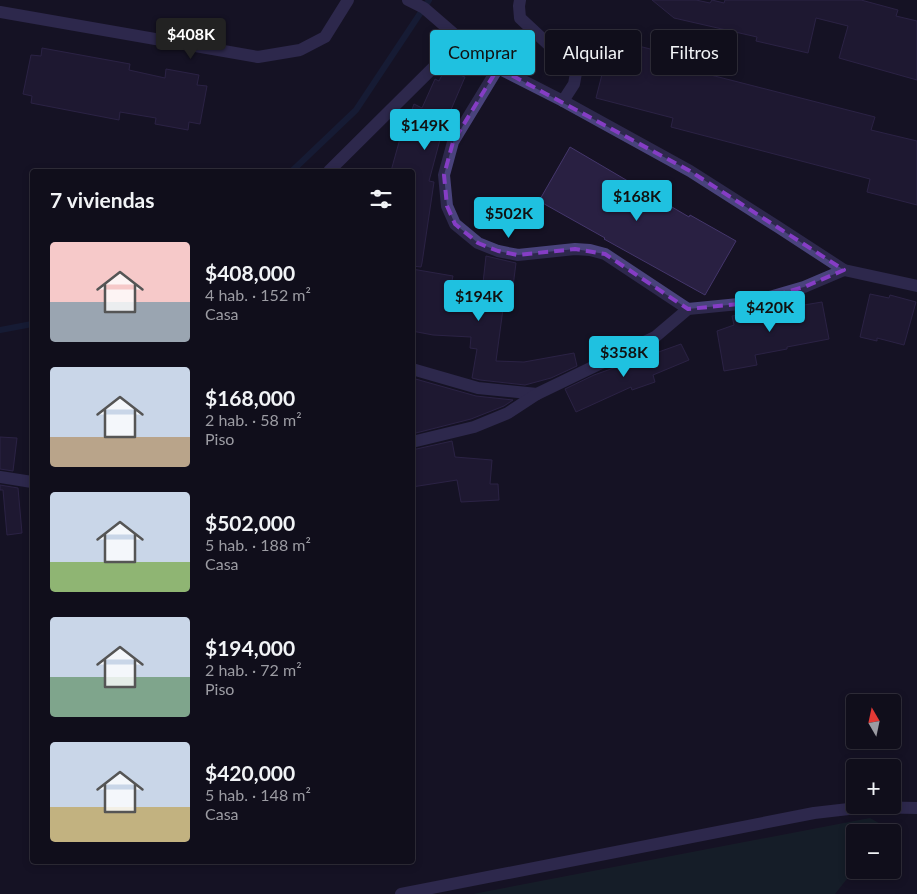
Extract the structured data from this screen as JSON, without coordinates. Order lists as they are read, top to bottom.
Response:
{
  "north": "top",
  "page": {
    "price": [
      "$408K",
      "$149K",
      "$168K",
      "$502K",
      "$194K",
      "$420K",
      "$358K"
    ],
    "chip": ["Comprar", "Alquilar", "Filtros"],
    "heading": "7 viviendas",
    "list": [
      {
        "name": "$408,000",
        "note": "4 hab. · 152 m² · Casa"
      },
      {
        "name": "$168,000",
        "note": "2 hab. · 58 m² · Piso"
      },
      {
        "name": "$502,000",
        "note": "5 hab. · 188 m² · Casa"
      },
      {
        "name": "$194,000",
        "note": "2 hab. · 72 m² · Piso"
      },
      {
        "name": "$420,000",
        "note": "5 hab. · 148 m² · Casa"
      }
    ],
    "map_buttons": ["+", "−"]
  }
}
